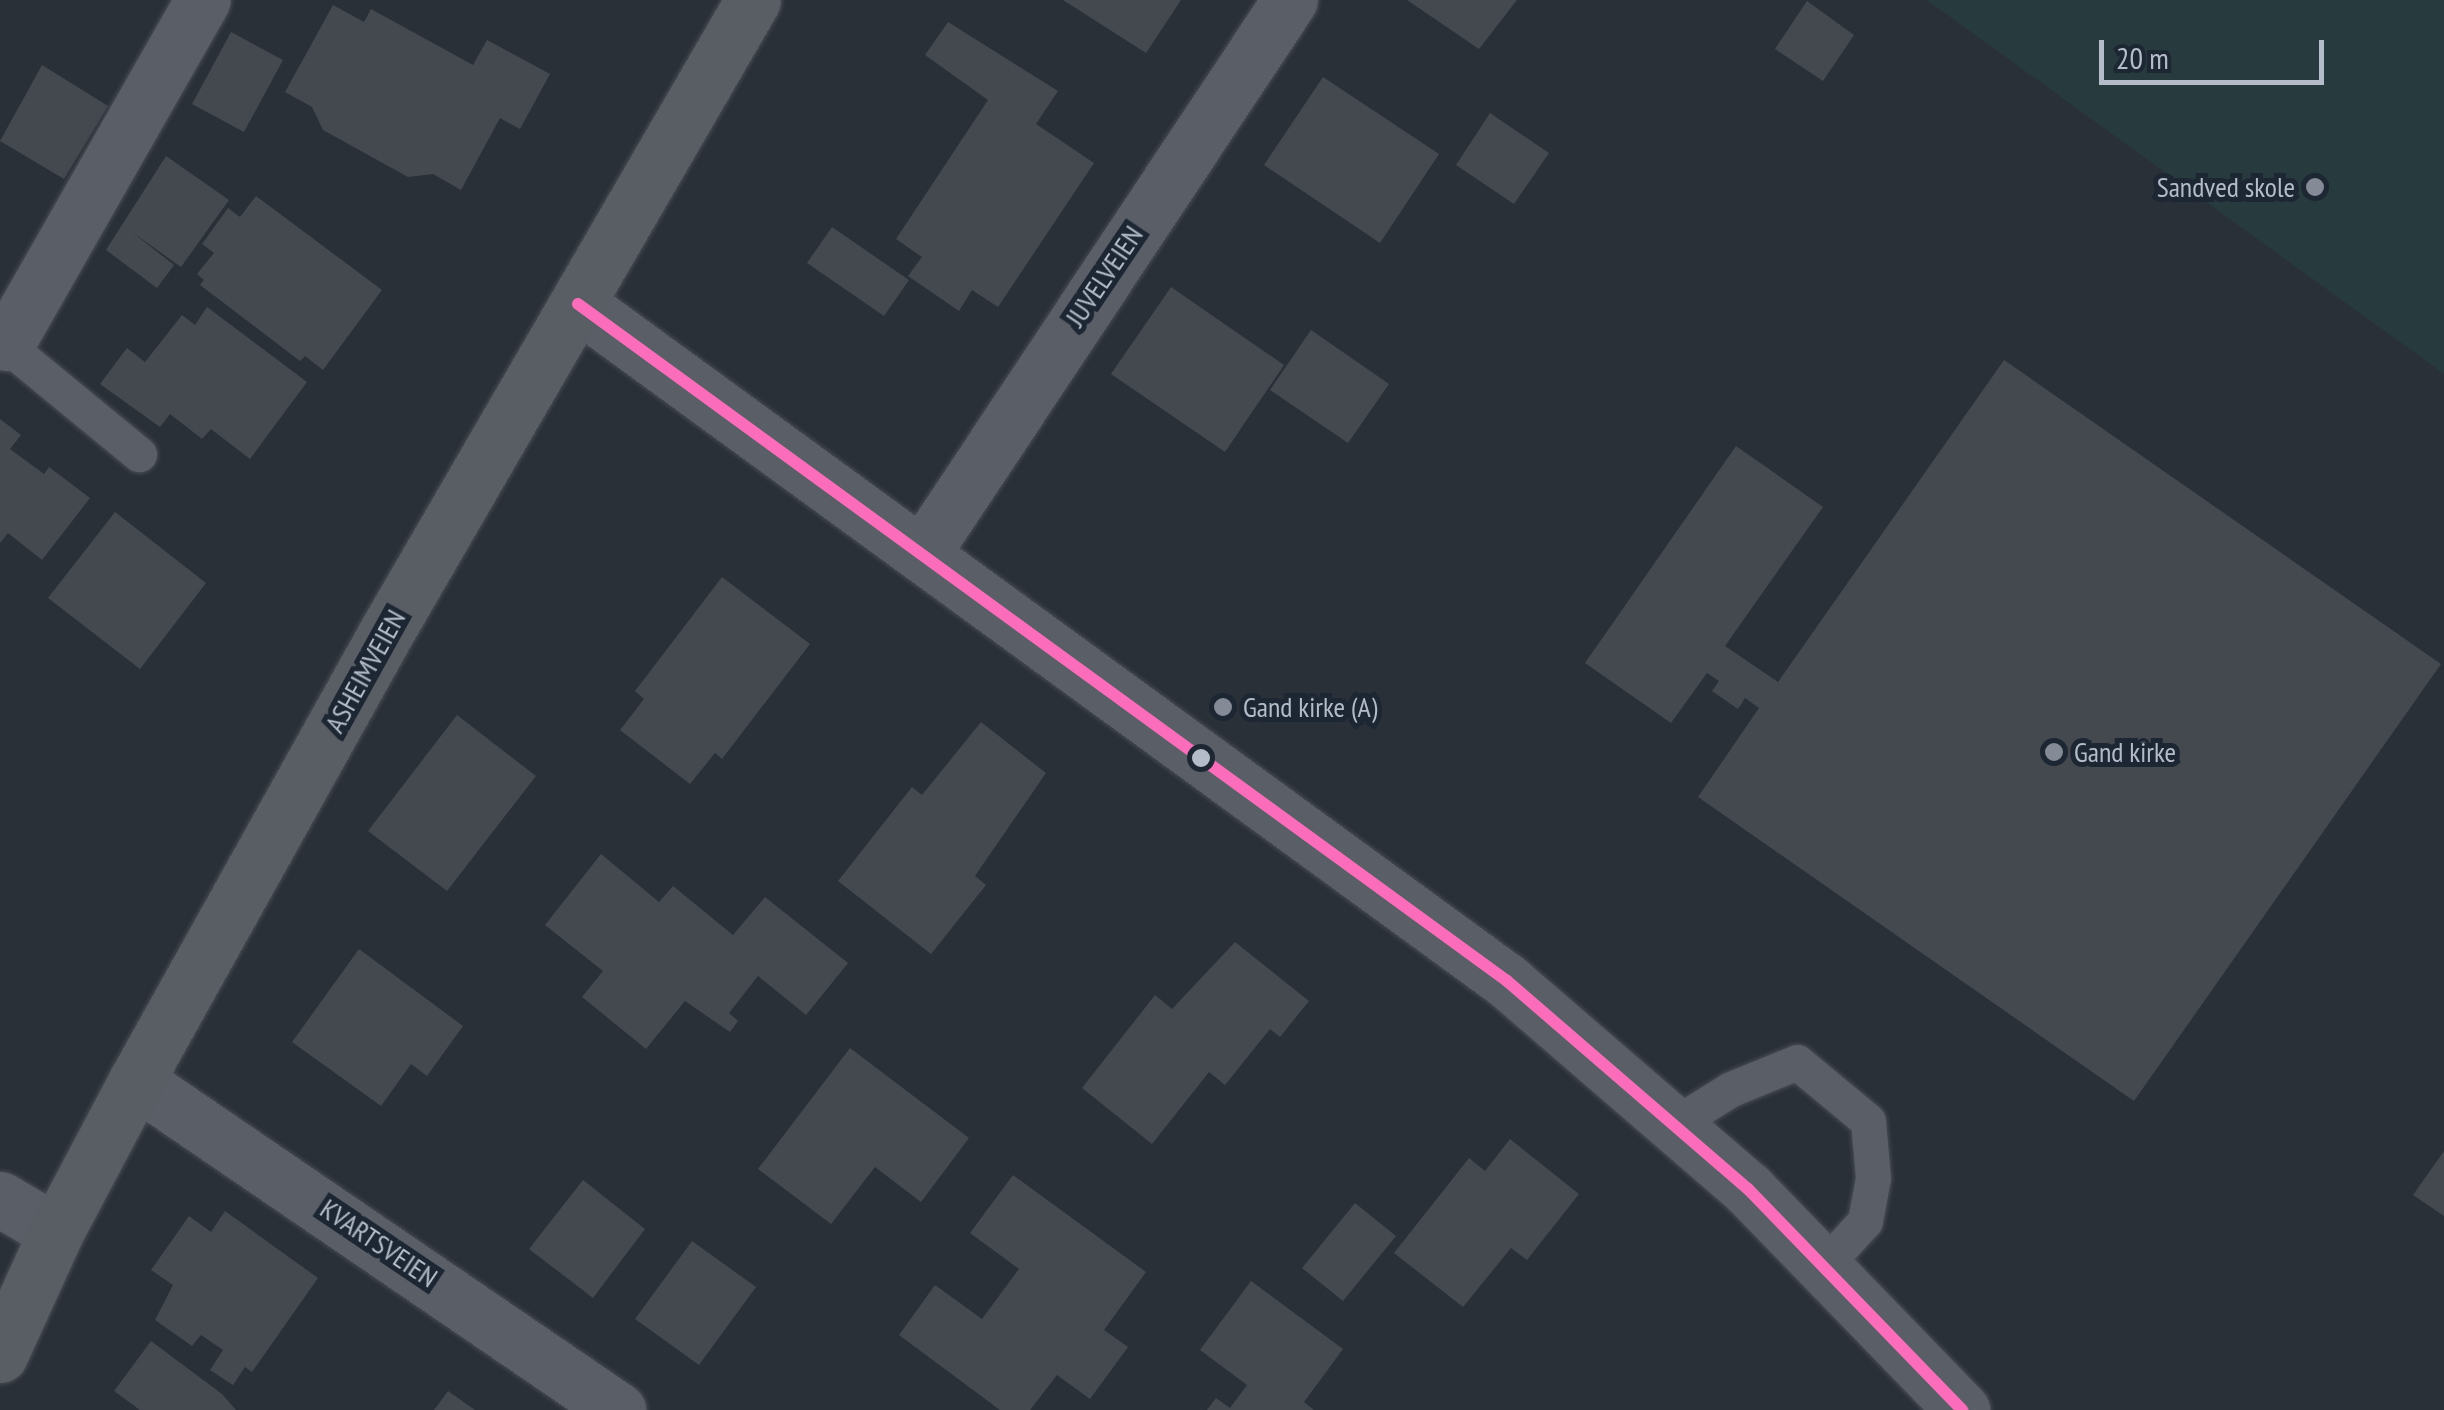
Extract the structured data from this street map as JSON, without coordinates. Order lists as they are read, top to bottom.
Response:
{
  "streets": {
    "main road": ["ASHEIMVEIEN"],
    "street": ["JUVELVEIEN", "KVARTSVEIEN"]
  },
  "crossings": [
    ["ASHEIMVEIEN", "KVARTSVEIEN"]
  ],
  "places": ["Sandved skole", "Gand kirke (A)", "Gand kirke"],
  "scale_bar": "20 m"
}
